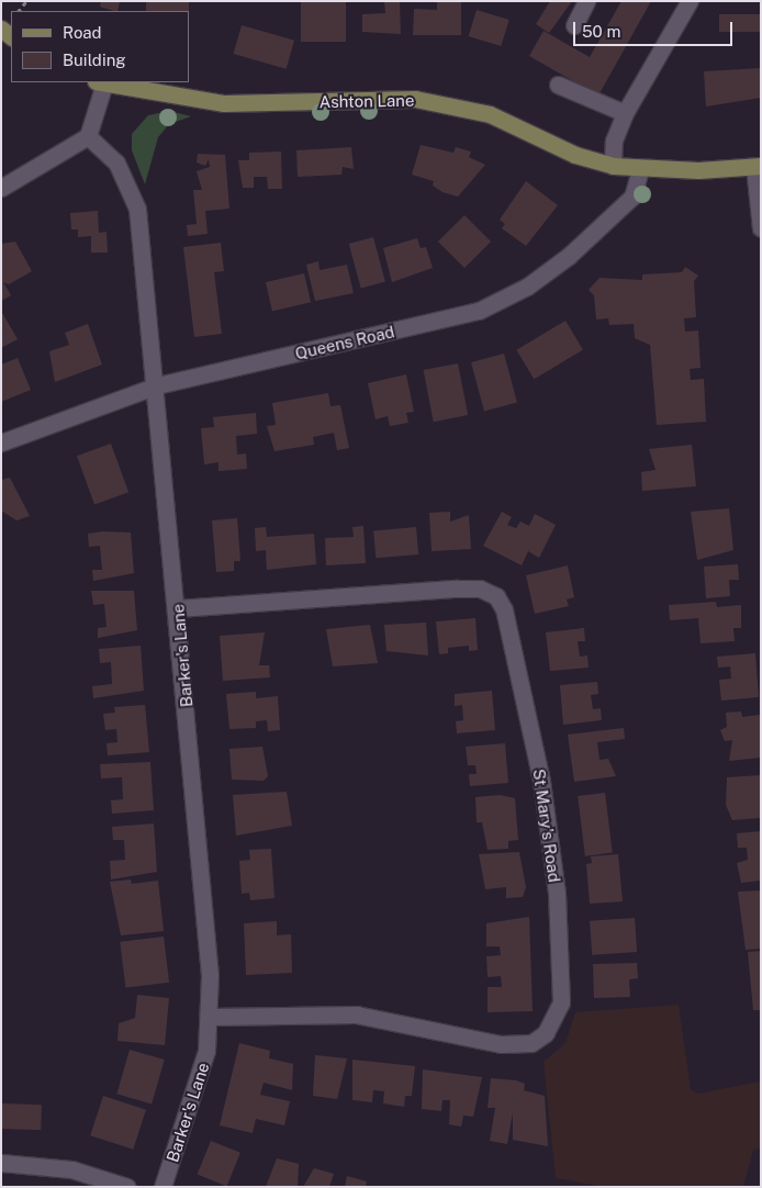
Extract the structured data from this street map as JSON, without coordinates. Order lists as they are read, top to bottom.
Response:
{
  "streets": {
    "main road": ["Ashton Lane"],
    "street": ["Queens Road", "Barker's Lane", "St Mary's Road"]
  },
  "crossings": [
    ["Ashton Lane", "Queens Road"],
    ["Queens Road", "Barker's Lane"],
    ["Barker's Lane", "St Mary's Road"]
  ],
  "legend": ["Road", "Building"],
  "scale_bar": "50 m"
}
